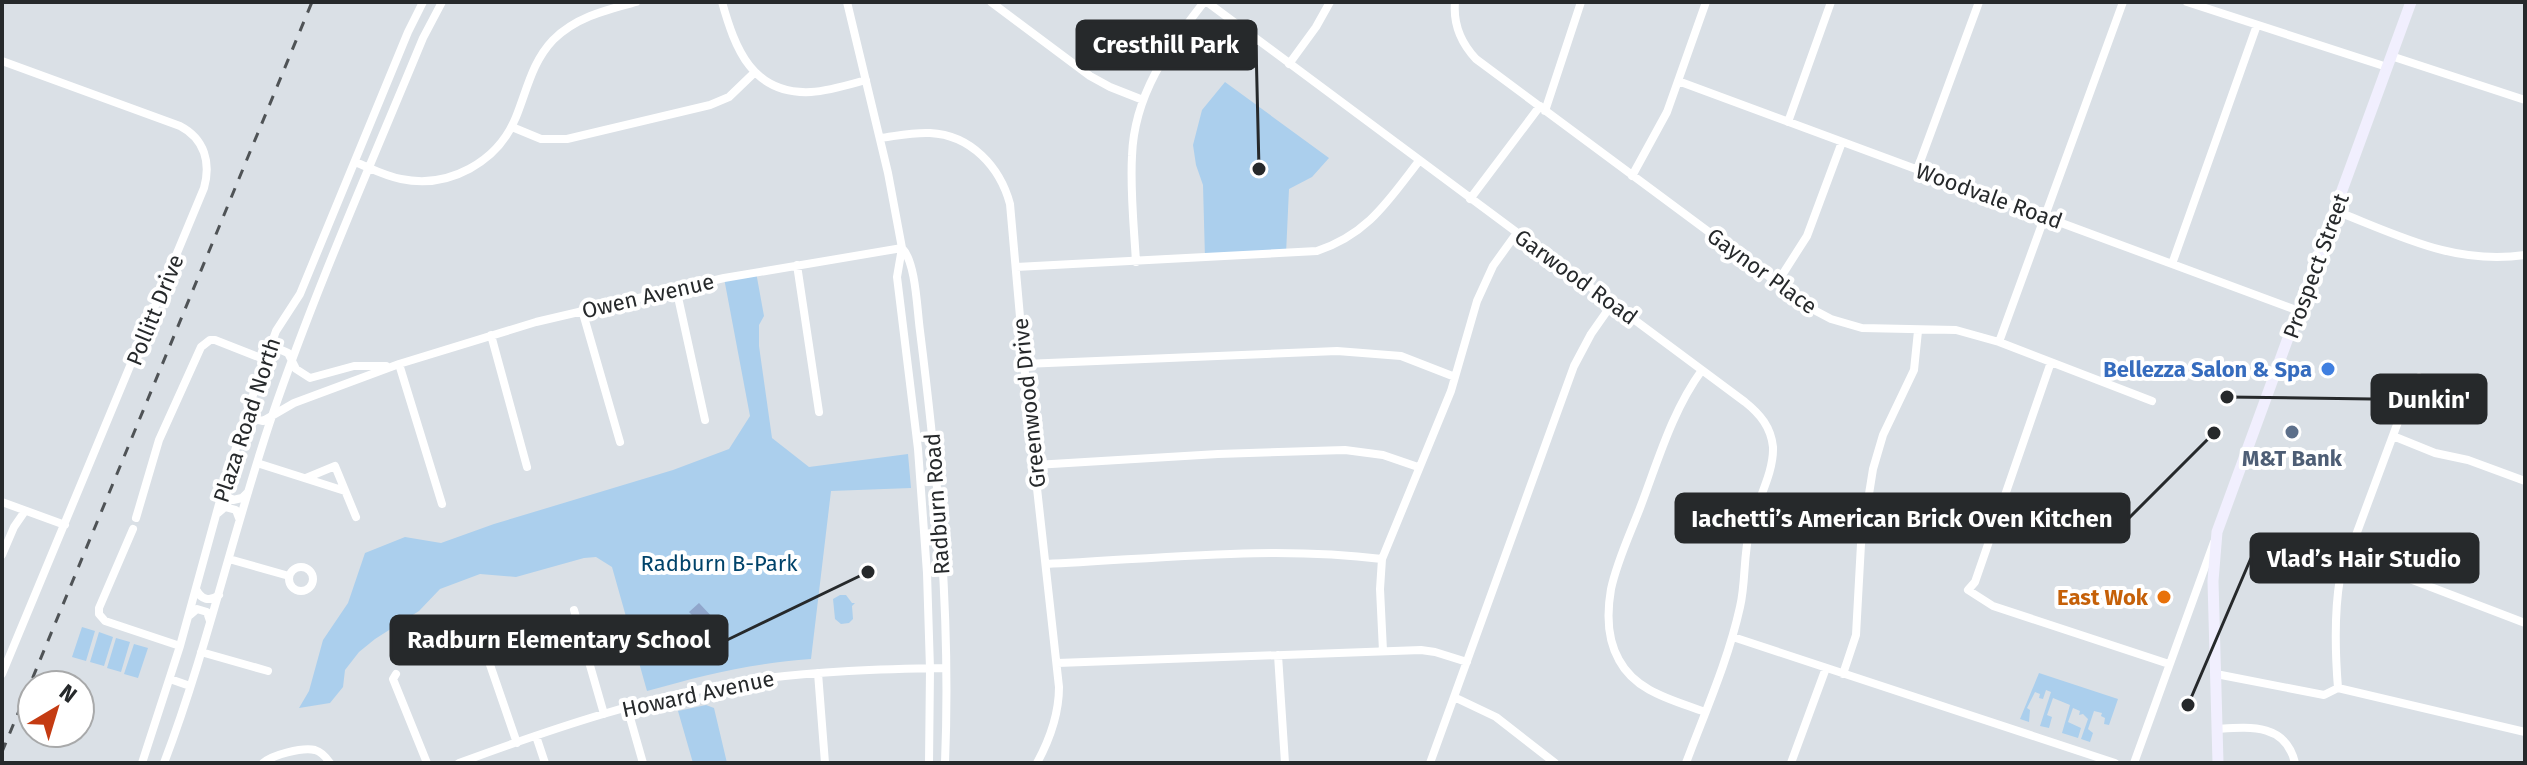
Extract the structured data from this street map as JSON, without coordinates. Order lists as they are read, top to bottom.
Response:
{
  "streets": {
    "main road": ["Prospect Street"],
    "street": [
      "Woodvale Road",
      "Gaynor Place",
      "Garwood Road",
      "Owen Avenue",
      "Pollitt Drive",
      "Greenwood Drive",
      "Plaza Road North",
      "Radburn Road",
      "Howard Avenue"
    ]
  },
  "crossings": [
    ["Woodvale Road", "Prospect Street"],
    ["Owen Avenue", "Plaza Road North"],
    ["Owen Avenue", "Radburn Road"],
    ["Greenwood Drive", "Radburn Road"],
    ["Radburn Road", "Howard Avenue"]
  ],
  "parks": ["Radburn B-Park"],
  "places": [
    "Cresthill Park",
    "Bellezza Salon & Spa",
    "Dunkin'",
    "M&T Bank",
    "Iachetti’s American Brick Oven Kitchen",
    "Radburn Elementary School",
    "East Wok",
    "Vlad’s Hair Studio"
  ],
  "north": "top right"
}
